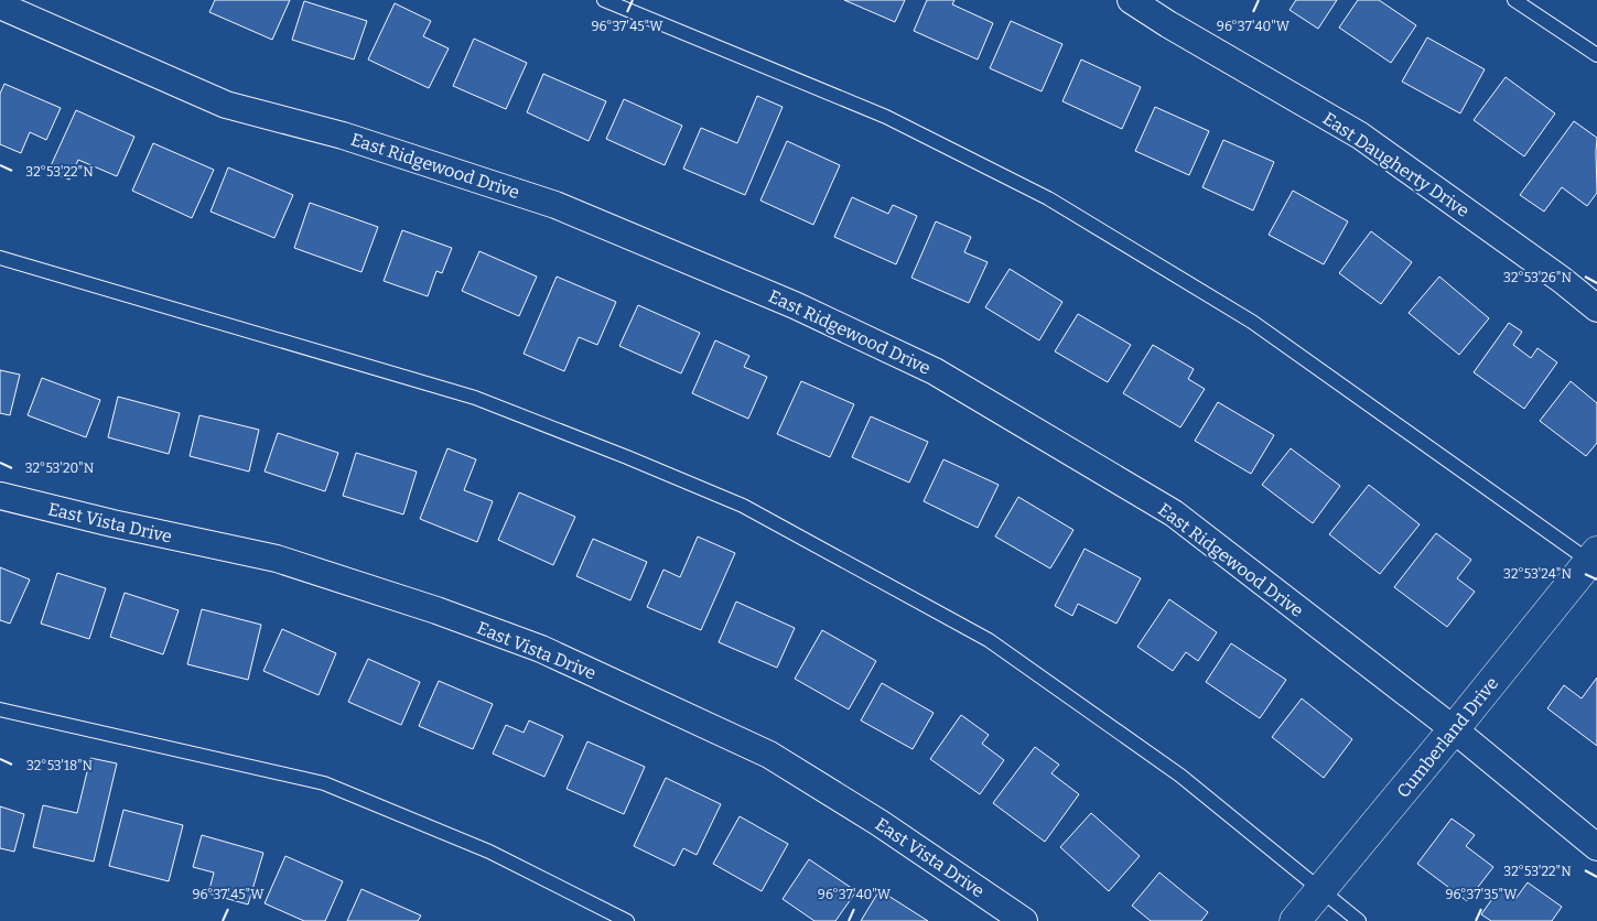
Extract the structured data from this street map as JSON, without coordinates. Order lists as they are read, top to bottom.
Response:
{
  "streets": {
    "street": [
      "East Daugherty Drive",
      "East Ridgewood Drive",
      "East Vista Drive",
      "Cumberland Drive"
    ]
  },
  "crossings": [
    ["East Ridgewood Drive", "Cumberland Drive"]
  ],
  "coordinates": [
    "96°37'45\"W",
    "96°37'40\"W",
    "32°53'22\"N",
    "32°53'26\"N",
    "32°53'20\"N",
    "32°53'24\"N",
    "32°53'18\"N",
    "96°37'35\"W"
  ]
}
